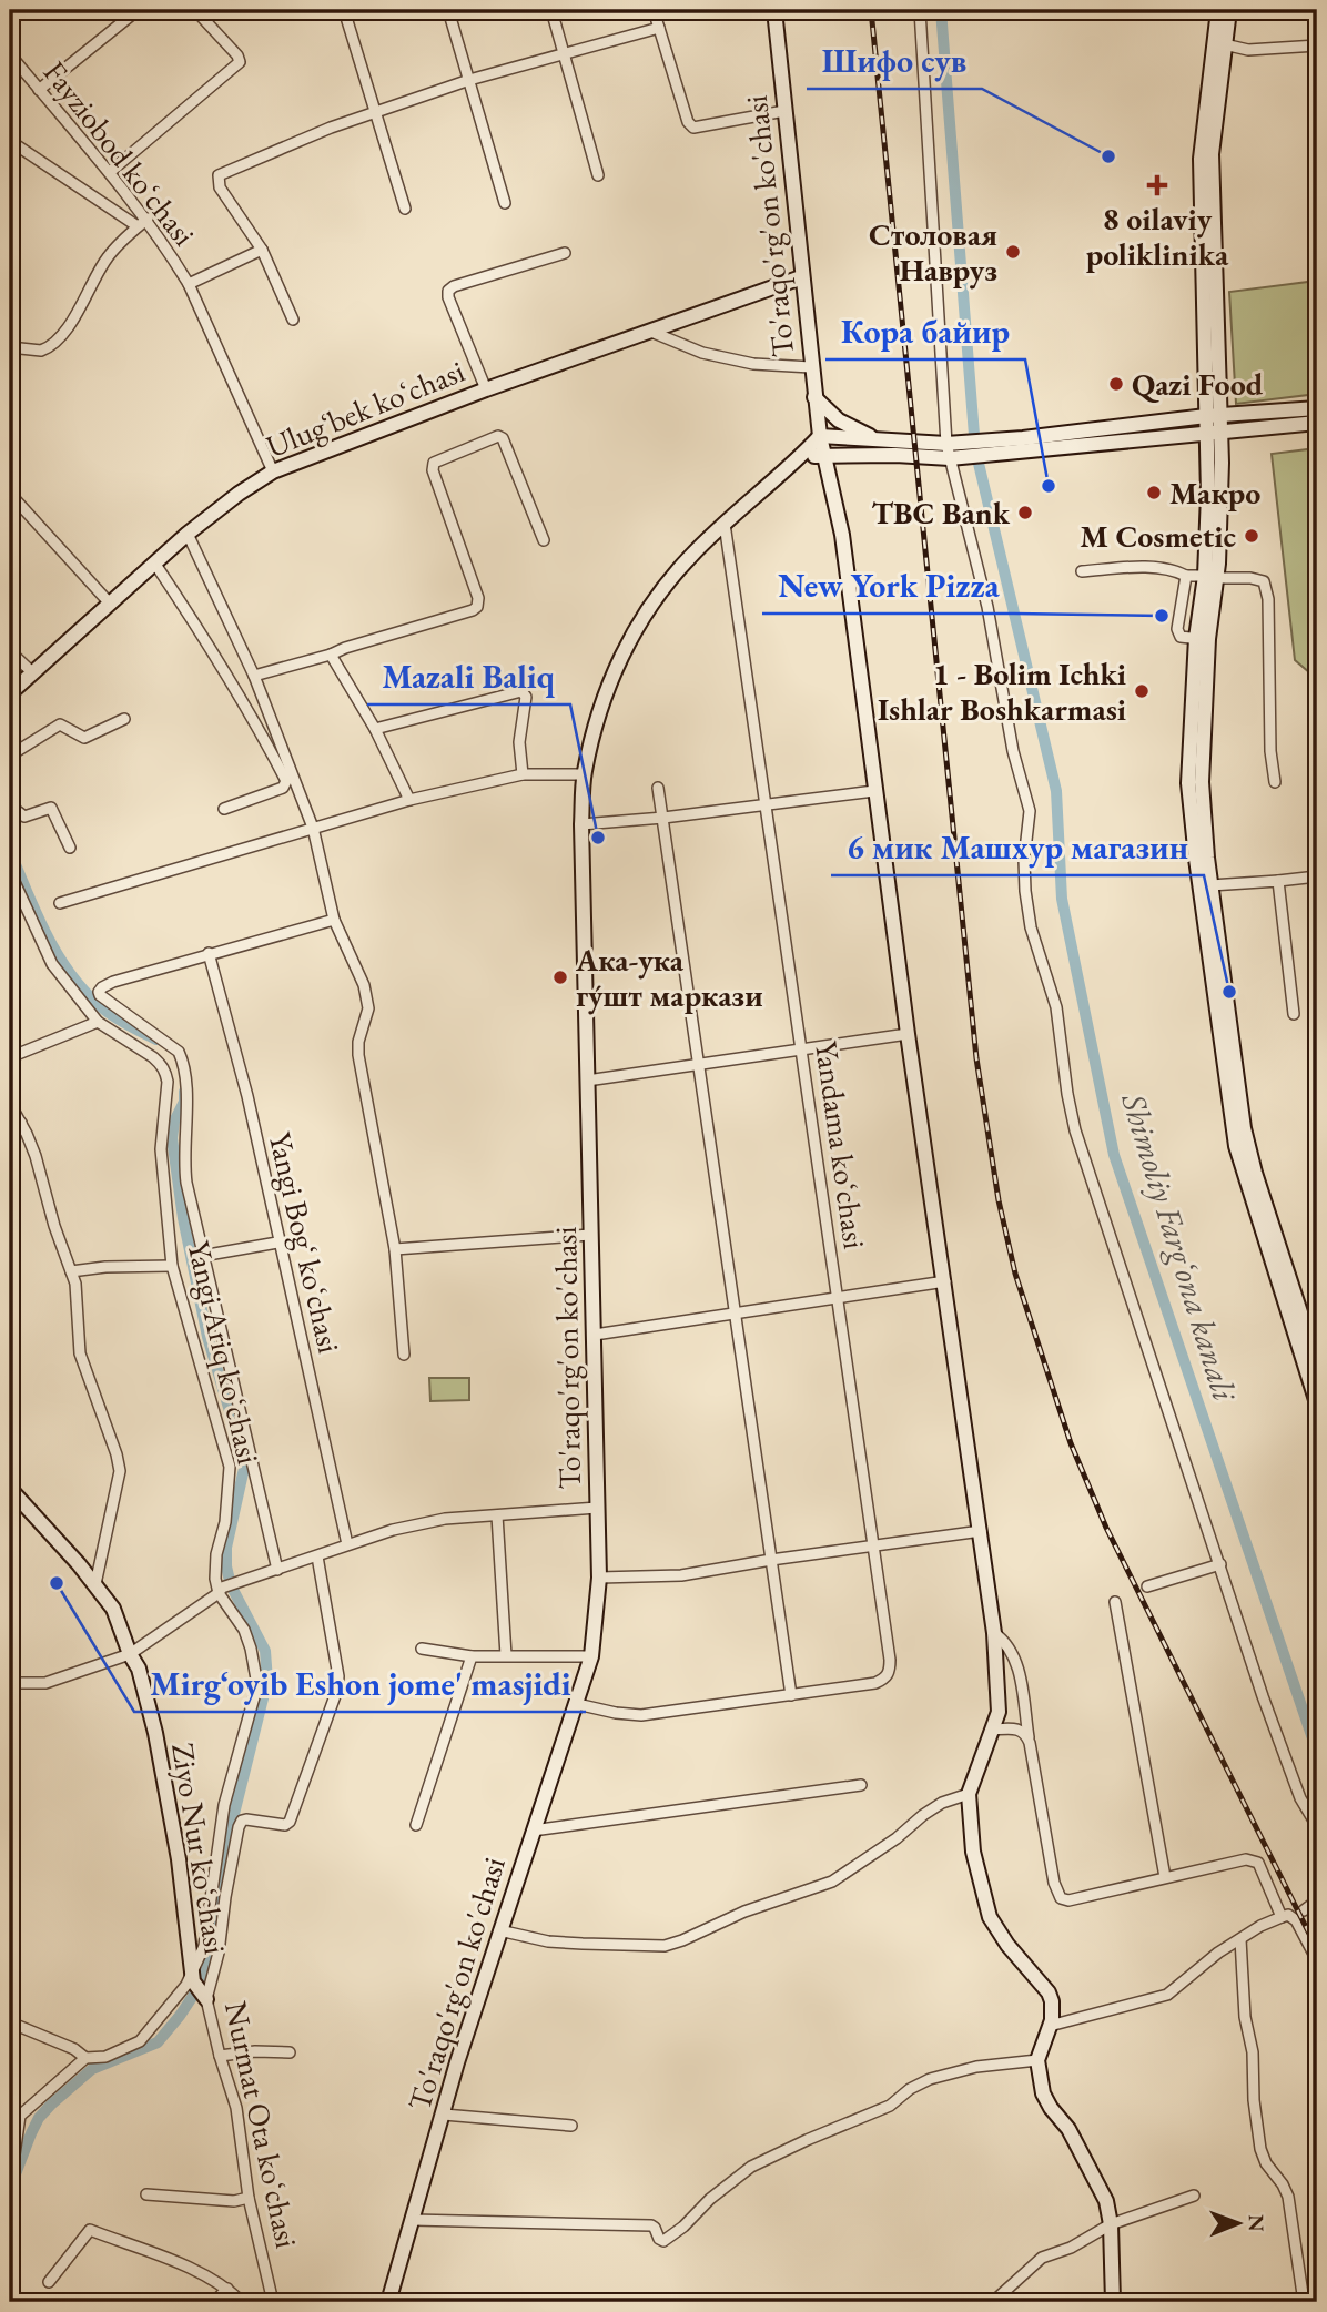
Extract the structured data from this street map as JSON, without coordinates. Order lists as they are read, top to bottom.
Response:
{
  "streets": {
    "main road": ["To'raqo'rg'on ko'chasi", "Ulugʻbek koʻchasi", "Ziyo Nur koʻchasi"],
    "street": [
      "Fayziobod koʻchasi",
      "Yandama koʻchasi",
      "Yangi Bogʻ koʻchasi",
      "Yangi Ariq koʻchasi",
      "Nurmat Ota koʻchasi"
    ]
  },
  "crossings": [
    ["Fayziobod koʻchasi", "Ulugʻbek koʻchasi"],
    ["To'raqo'rg'on ko'chasi", "Ulugʻbek koʻchasi"],
    ["To'raqo'rg'on ko'chasi", "Yandama koʻchasi"]
  ],
  "water": ["Shimoliy Fargʻona kanali"],
  "places": {
    "other": [
      "Шифо сув",
      "Столовая Навруз",
      "Qazi Food",
      "Кора байир",
      "Макро",
      "TBC Bank",
      "M Cosmetic",
      "New York Pizza",
      "1 - Bolim Ichki Ishlar Boshkarmasi",
      "Mazali Baliq",
      "Ака-ука гу́шт маркази",
      "6 мик Машхур магазин",
      "Mirg‘oyib Eshon jome' masjidi"
    ],
    "health": ["8 oilaviy poliklinika"]
  },
  "north": "right"
}
